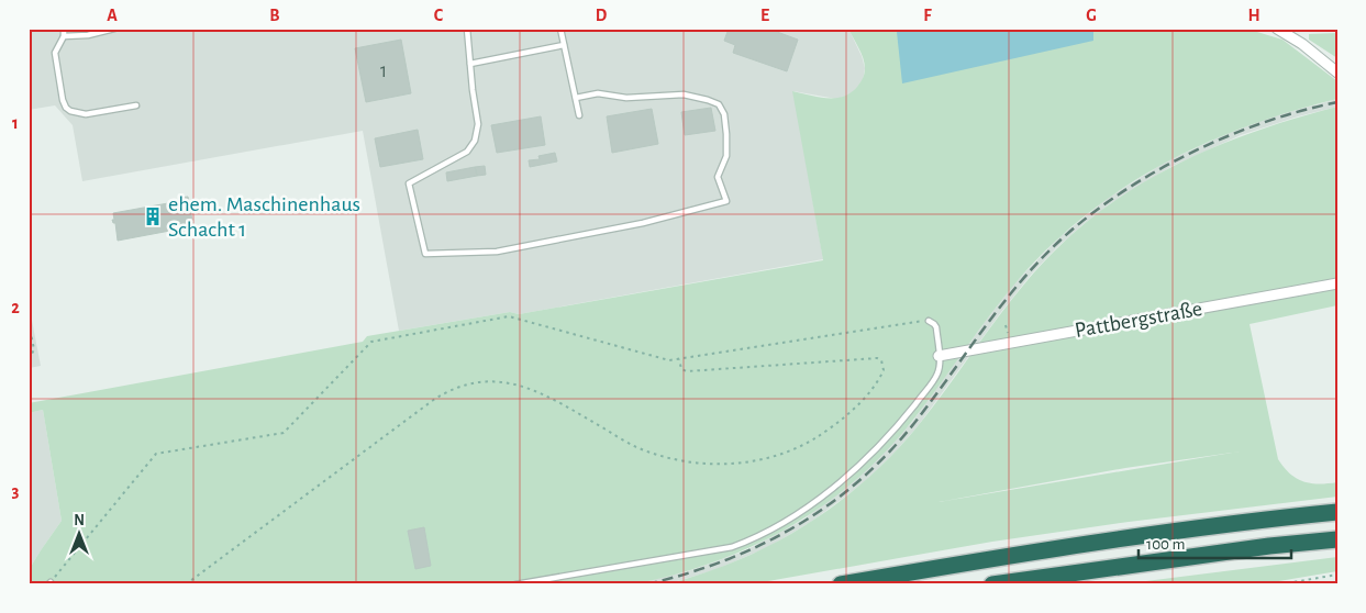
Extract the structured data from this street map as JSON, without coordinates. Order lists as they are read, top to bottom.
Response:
{
  "streets": {
    "street": ["Pattbergstraße"]
  },
  "places": {
    "building": ["ehem. Maschinenhaus Schacht 1"]
  },
  "house_numbers": ["1"],
  "scale_bar": "100 m",
  "north": "top",
  "grid": {
    "columns": [
      "A",
      "B",
      "C",
      "D",
      "E",
      "F",
      "G",
      "H"
    ],
    "rows": ["1", "2", "3"]
  }
}
